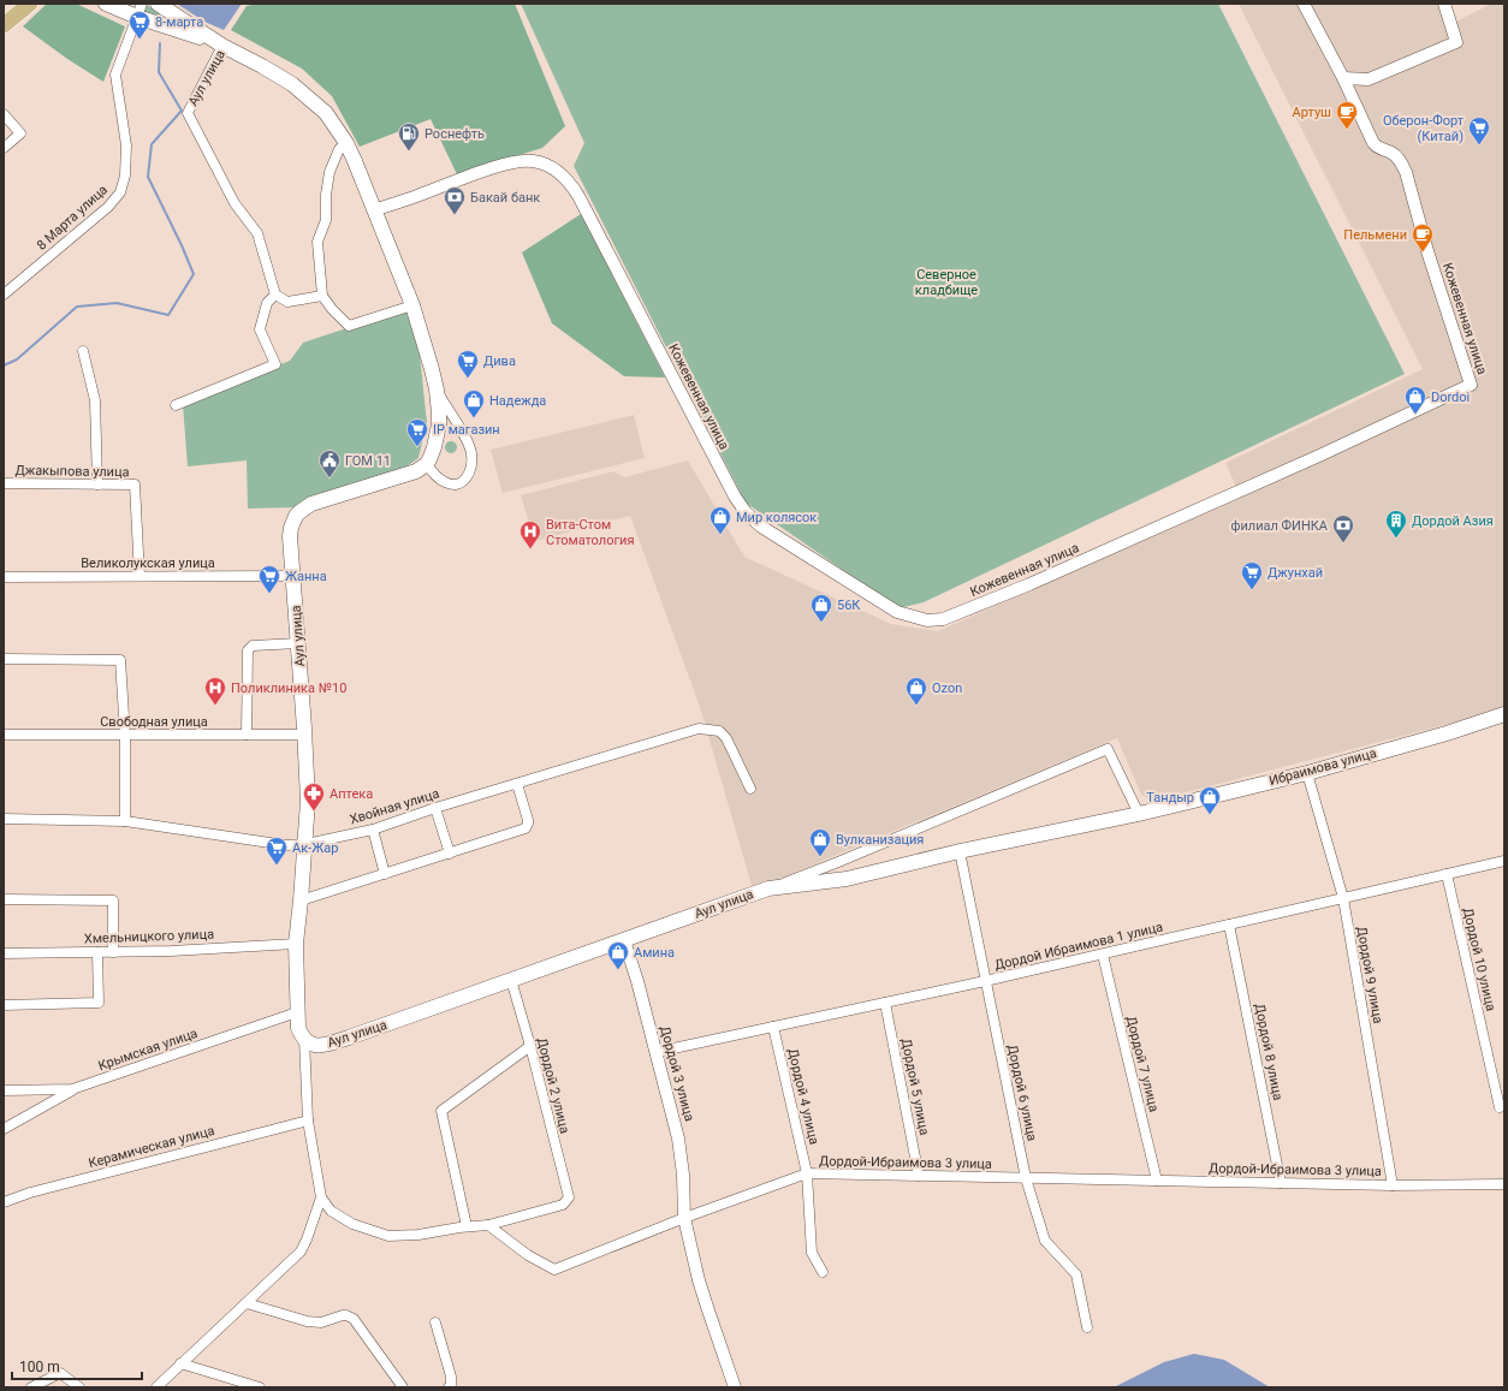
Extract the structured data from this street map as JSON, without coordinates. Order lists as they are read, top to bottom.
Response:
{
  "streets": {
    "main road": ["Аул улица", "Ибраимова улица"],
    "street": [
      "8 Марта улица",
      "Кожевенная улица",
      "Джакыпова улица",
      "Великолукская улица",
      "Свободная улица",
      "Хвойная улица",
      "Хмельницкого улица",
      "Дордой Ибраимова 1 улица",
      "Дордой 10 улица",
      "Дордой 9 улица",
      "Крымская улица",
      "Дордой 8 улица",
      "Дордой 7 улица",
      "Дордой 3 улица",
      "Дордой 2 улица",
      "Дордой 5 улица",
      "Дордой 6 улица",
      "Дордой 4 улица",
      "Керамическая улица",
      "Дордой-Ибраимова 3 улица"
    ]
  },
  "crossings": [
    ["Аул улица", "Кожевенная улица"],
    ["Аул улица", "Великолукская улица"],
    ["Аул улица", "Свободная улица"],
    ["Аул улица", "Ибраимова улица"],
    ["Аул улица", "Хвойная улица"],
    ["Аул улица", "Хмельницкого улица"],
    ["Аул улица", "Крымская улица"],
    ["Аул улица", "Дордой 3 улица"],
    ["Аул улица", "Дордой 2 улица"],
    ["Джакыпова улица", "Великолукская улица"],
    ["Ибраимова улица", "Дордой 9 улица"],
    ["Ибраимова улица", "Дордой 6 улица"],
    ["Дордой Ибраимова 1 улица", "Дордой 10 улица"],
    ["Дордой Ибраимова 1 улица", "Дордой 9 улица"],
    ["Дордой Ибраимова 1 улица", "Дордой 8 улица"],
    ["Дордой Ибраимова 1 улица", "Дордой 7 улица"],
    ["Дордой Ибраимова 1 улица", "Дордой 3 улица"],
    ["Дордой Ибраимова 1 улица", "Дордой 5 улица"],
    ["Дордой Ибраимова 1 улица", "Дордой 6 улица"],
    ["Дордой Ибраимова 1 улица", "Дордой 4 улица"],
    ["Дордой 9 улица", "Дордой-Ибраимова 3 улица"],
    ["Дордой 8 улица", "Дордой-Ибраимова 3 улица"],
    ["Дордой 7 улица", "Дордой-Ибраимова 3 улица"],
    ["Дордой 3 улица", "Дордой-Ибраимова 3 улица"],
    ["Дордой 2 улица", "Дордой-Ибраимова 3 улица"],
    ["Дордой 5 улица", "Дордой-Ибраимова 3 улица"],
    ["Дордой 6 улица", "Дордой-Ибраимова 3 улица"],
    ["Дордой 4 улица", "Дордой-Ибраимова 3 улица"]
  ],
  "parks": ["Северное кладбище"],
  "places": {
    "supermarket": [
      "8-марта",
      "Оберон-Форт (Китай)",
      "Дива",
      "IP магазин",
      "Джунхай",
      "Жанна",
      "Ак-Жар"
    ],
    "cafe": ["Артуш", "Пельмени"],
    "fuel station": ["Роснефть"],
    "bank": ["Бакай банк", "филиал ФИНКА"],
    "shop": [
      "Dordoi",
      "Надежда",
      "Мир колясок",
      "56К",
      "Ozon",
      "Тандыр",
      "Вулканизация",
      "Амина"
    ],
    "public building": ["ГОМ 11"],
    "building": ["Дордой Азия"],
    "hospital": ["Вита-Стом Стоматология", "Поликлиника №10"],
    "pharmacy": ["Аптека"]
  },
  "scale_bar": "100 m"
}
